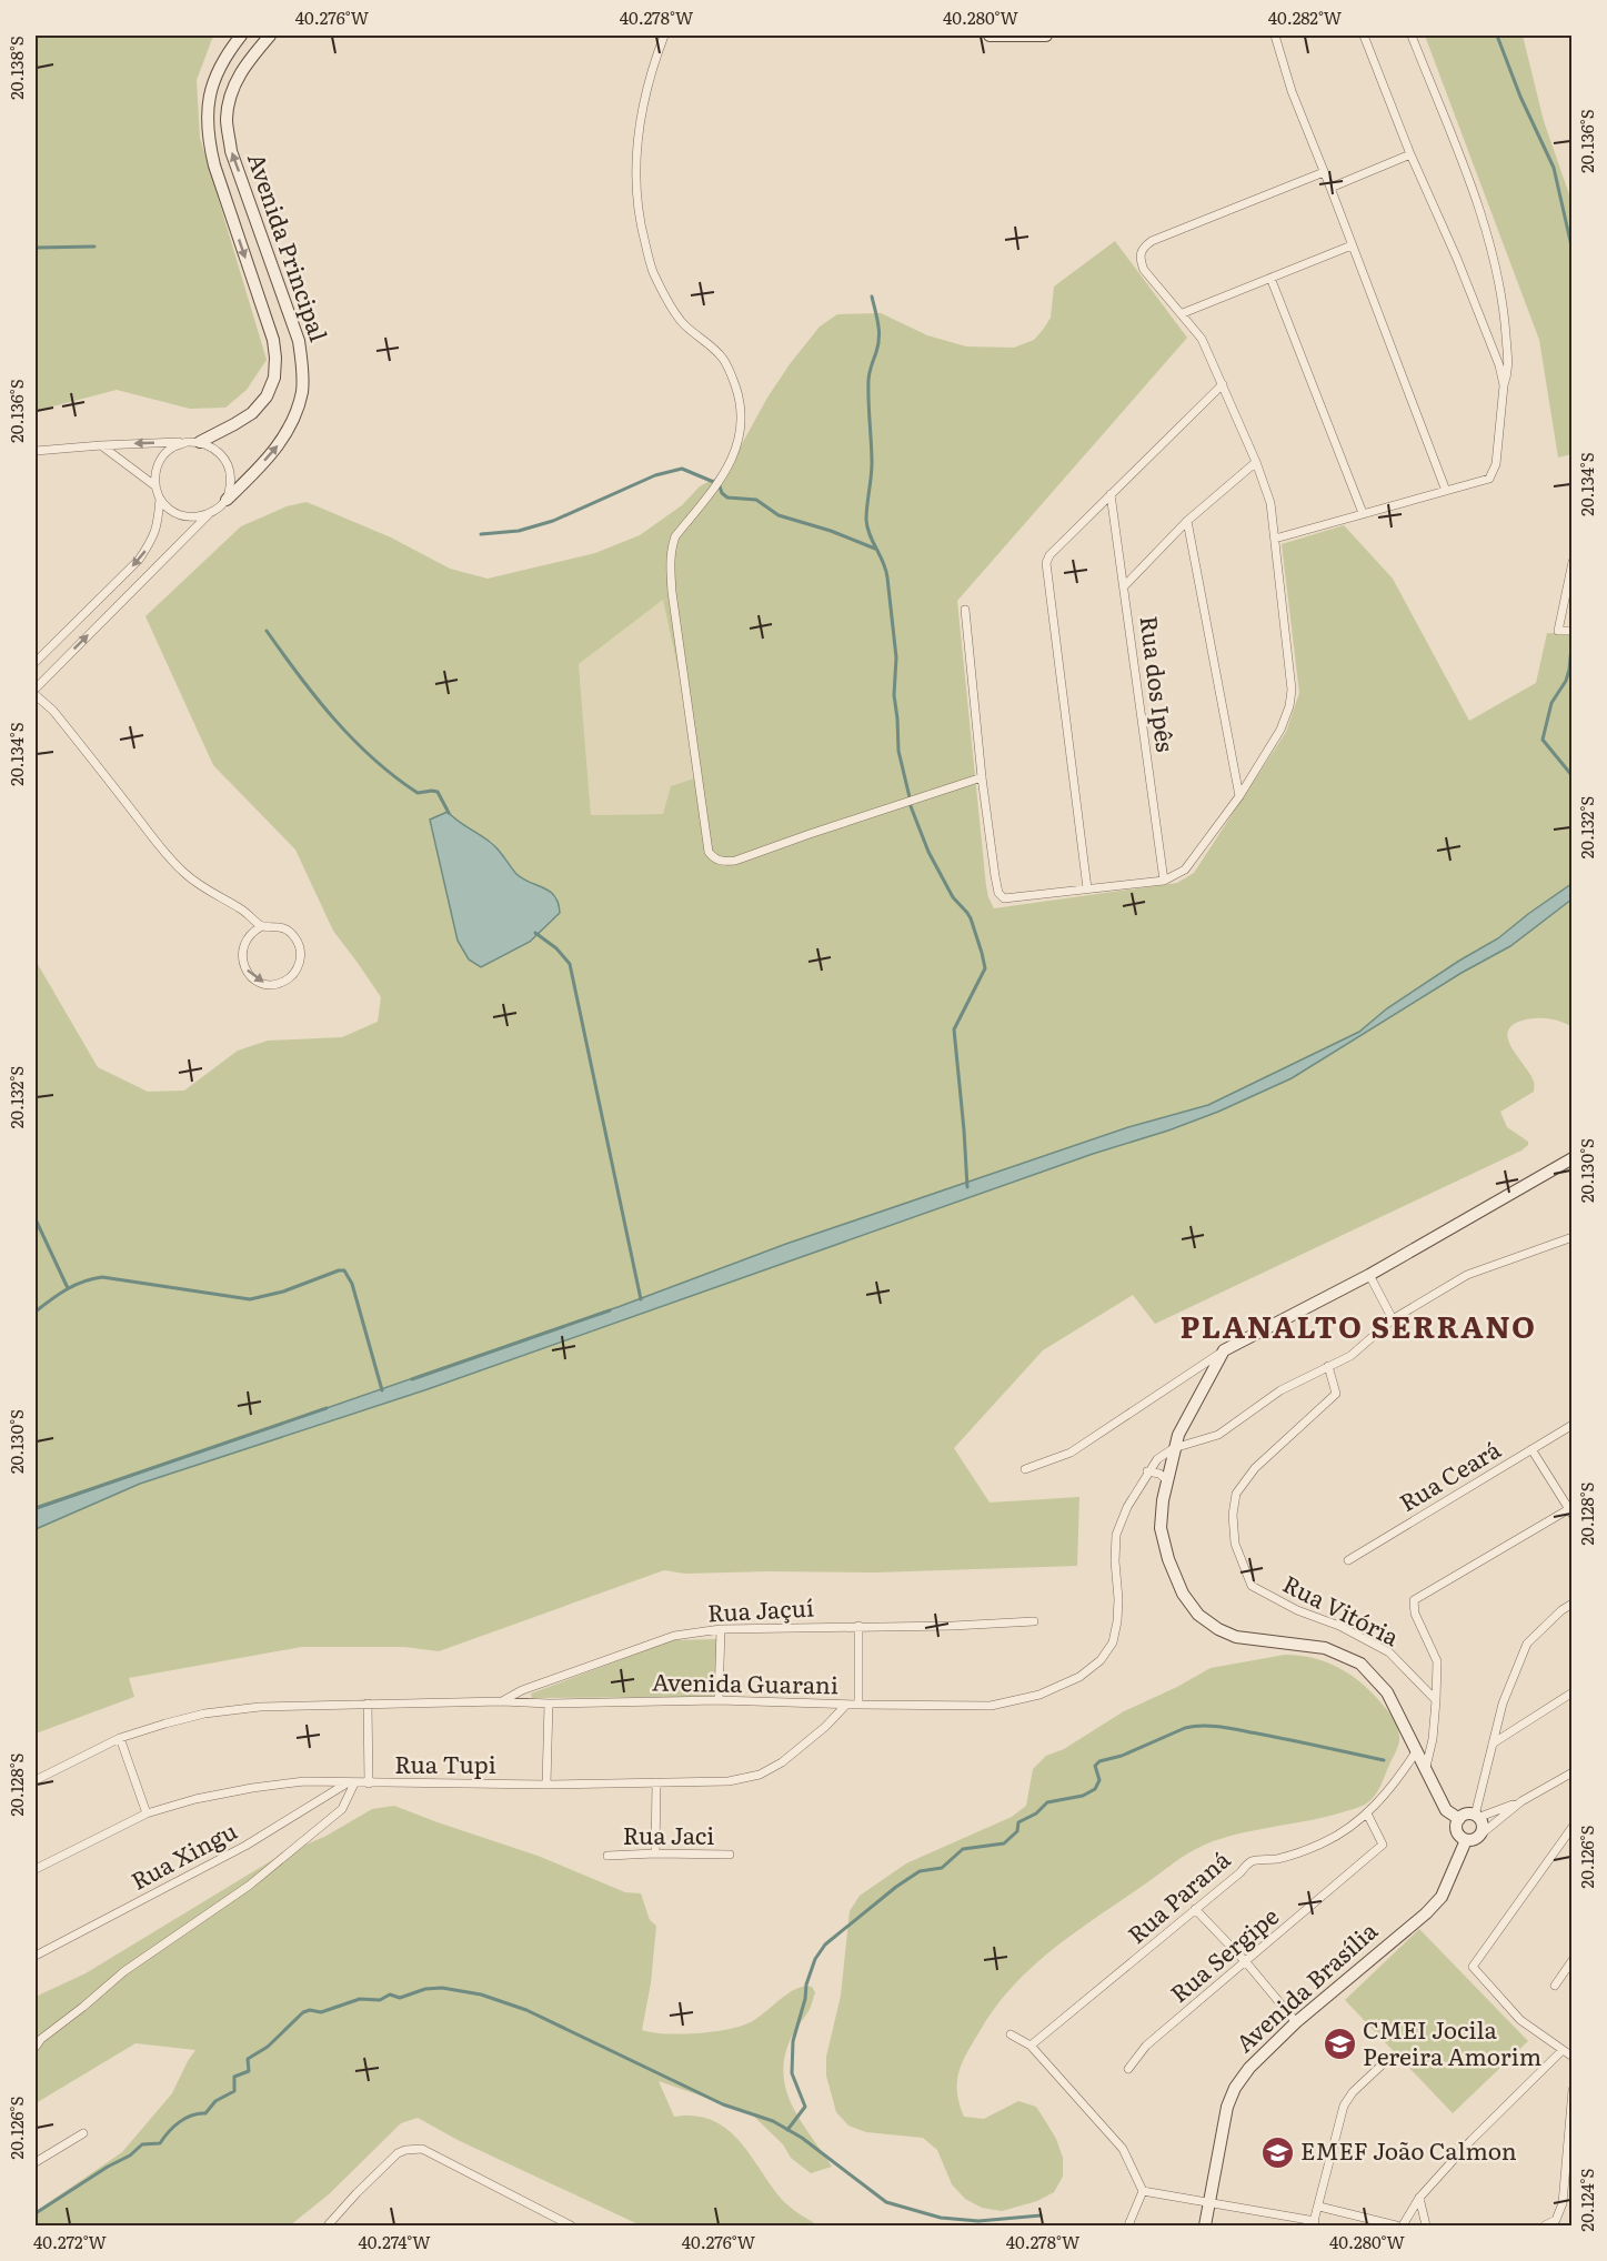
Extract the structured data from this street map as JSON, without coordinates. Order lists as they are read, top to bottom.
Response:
{
  "streets": {
    "street": [
      "Avenida Principal",
      "Rua dos Ipês",
      "Rua Ceará",
      "Rua Jaçuí",
      "Rua Vitória",
      "Avenida Guarani",
      "Rua Tupi",
      "Rua Jaci",
      "Rua Xingu",
      "Rua Paraná",
      "Rua Sergipe",
      "Avenida Brasília"
    ]
  },
  "crossings": [
    ["Rua Jaçuí", "Avenida Guarani"],
    ["Avenida Guarani", "Rua Tupi"],
    ["Rua Tupi", "Rua Xingu"],
    ["Rua Paraná", "Rua Sergipe"]
  ],
  "districts": ["PLANALTO SERRANO"],
  "places": {
    "school or university": ["CMEI Jocila Pereira Amorim", "EMEF João Calmon"]
  },
  "coordinates": [
    "40.276°W",
    "40.278°W",
    "40.280°W",
    "40.282°W",
    "20.138°S",
    "20.136°S",
    "20.134°S",
    "20.132°S",
    "20.130°S",
    "20.128°S",
    "20.126°S",
    "20.124°S",
    "40.272°W",
    "40.274°W"
  ]
}
